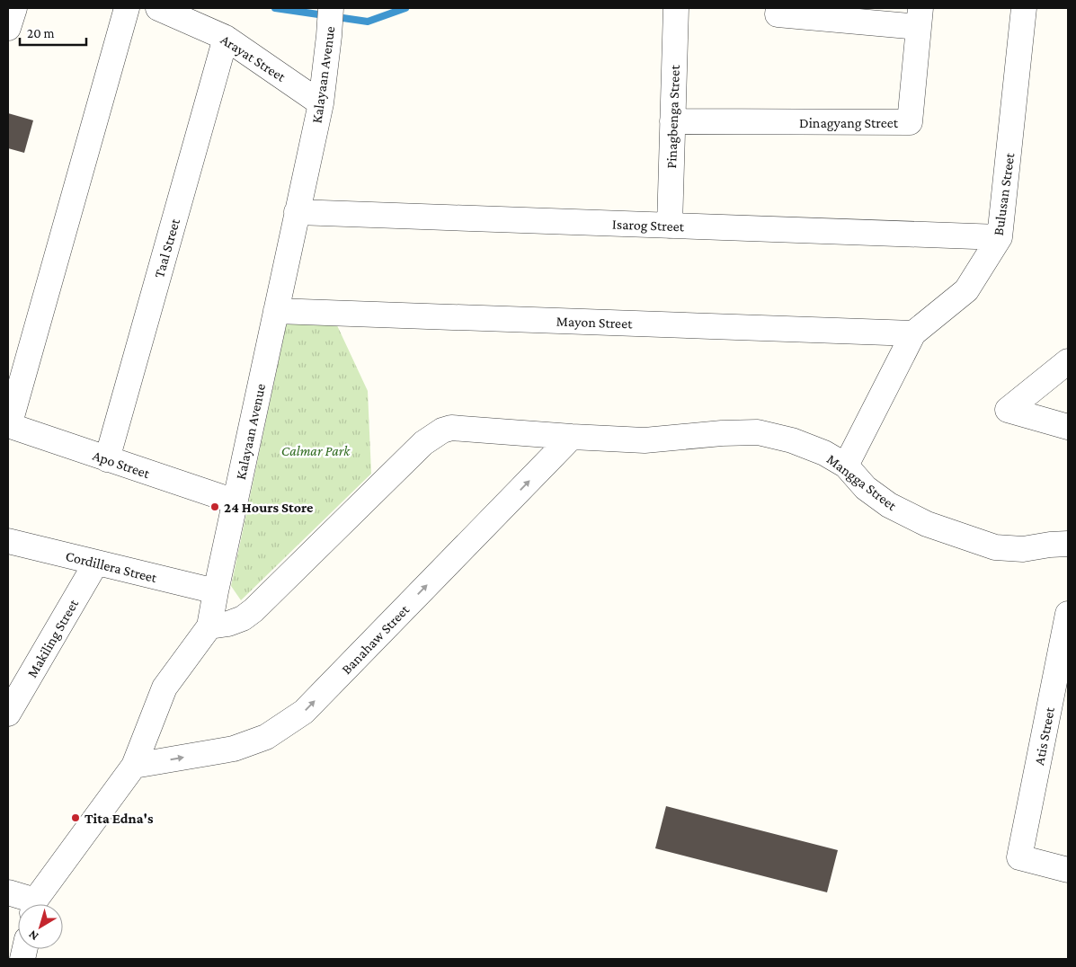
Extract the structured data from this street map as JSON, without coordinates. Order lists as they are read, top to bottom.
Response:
{
  "streets": {
    "street": [
      "Arayat Street",
      "Kalayaan Avenue",
      "Pinagbenga Street",
      "Dinagyang Street",
      "Bulusan Street",
      "Isarog Street",
      "Taal Street",
      "Mayon Street",
      "Apo Street",
      "Mangga Street",
      "Cordillera Street",
      "Makiling Street",
      "Banahaw Street",
      "Atis Street"
    ]
  },
  "crossings": [
    ["Arayat Street", "Kalayaan Avenue"],
    ["Arayat Street", "Taal Street"],
    ["Kalayaan Avenue", "Isarog Street"],
    ["Kalayaan Avenue", "Mayon Street"],
    ["Kalayaan Avenue", "Apo Street"],
    ["Kalayaan Avenue", "Mangga Street"],
    ["Kalayaan Avenue", "Cordillera Street"],
    ["Kalayaan Avenue", "Banahaw Street"],
    ["Pinagbenga Street", "Dinagyang Street"],
    ["Pinagbenga Street", "Isarog Street"],
    ["Bulusan Street", "Isarog Street"],
    ["Bulusan Street", "Mayon Street"],
    ["Bulusan Street", "Mangga Street"],
    ["Taal Street", "Apo Street"],
    ["Mangga Street", "Banahaw Street"],
    ["Cordillera Street", "Makiling Street"]
  ],
  "one_way": ["Banahaw Street"],
  "parks": ["Calmar Park"],
  "places": ["24 Hours Store", "Tita Edna's"],
  "scale_bar": "20 m",
  "north": "bottom left"
}
